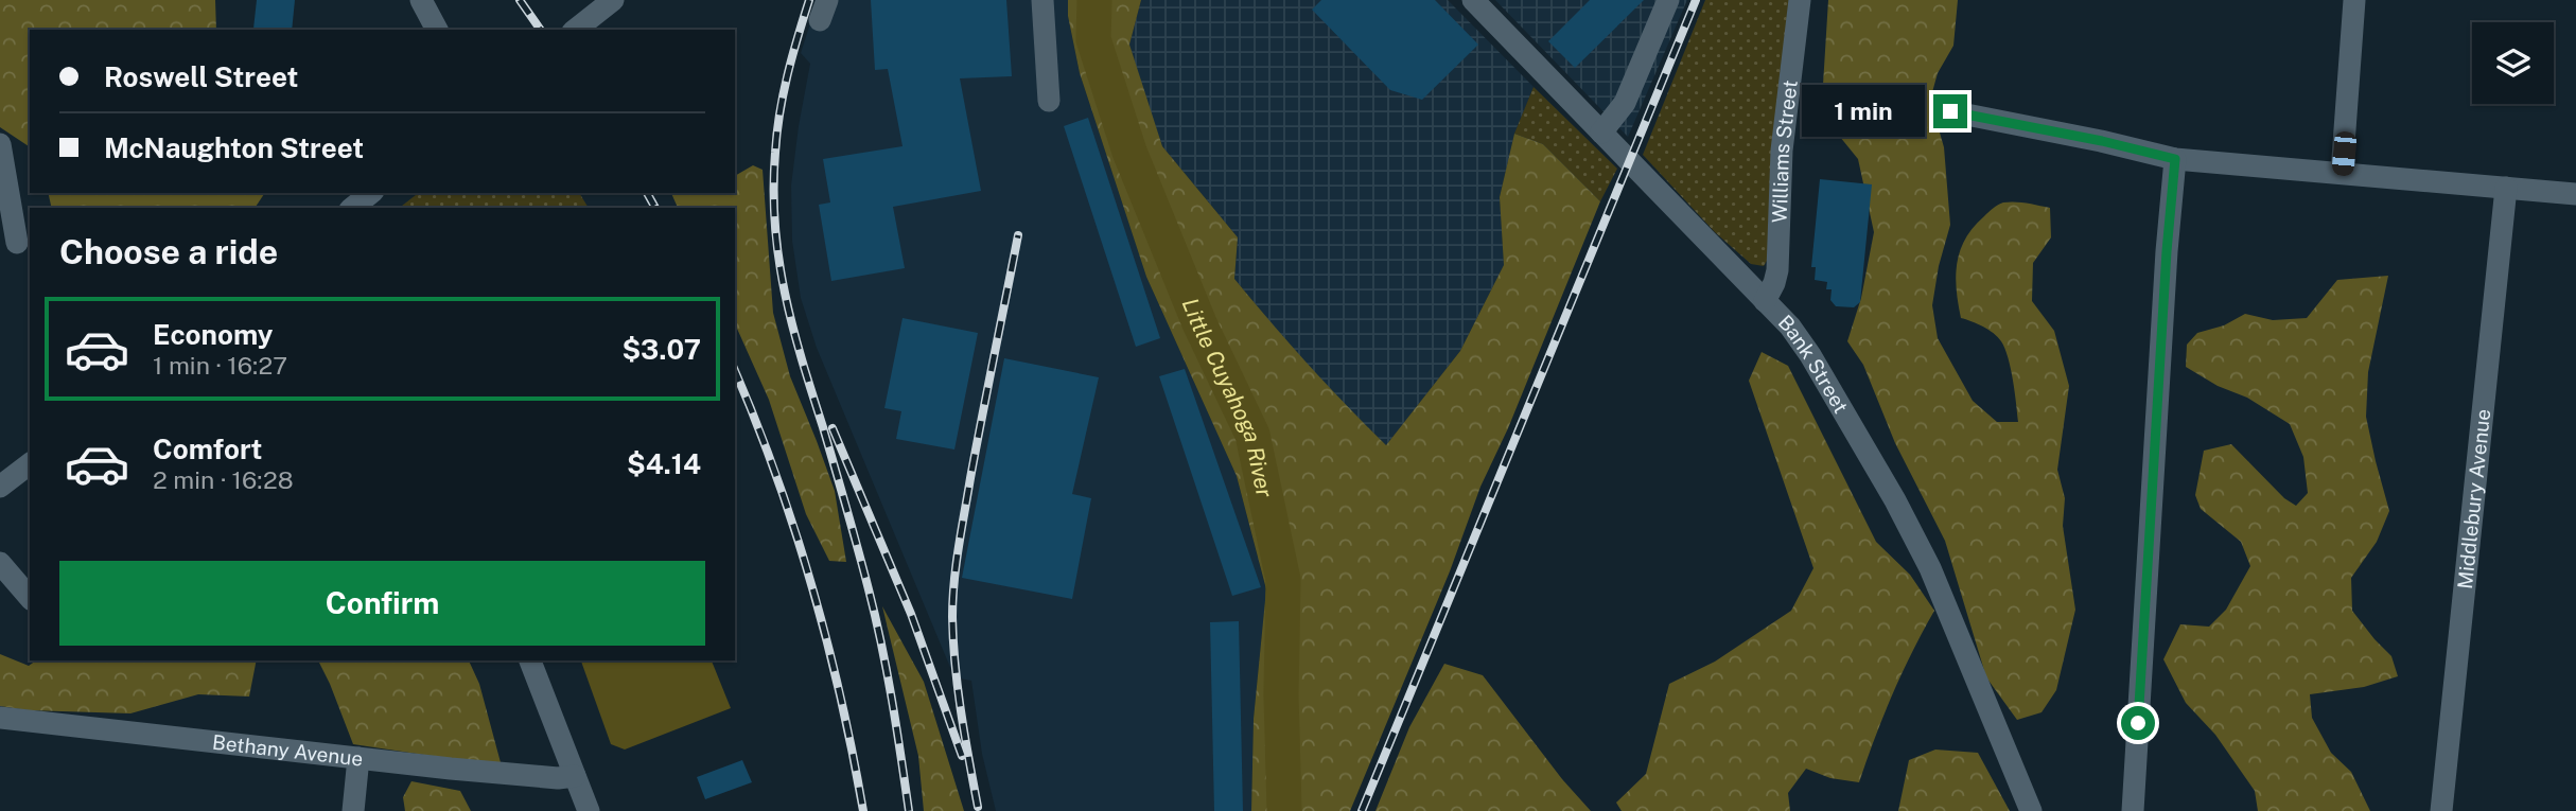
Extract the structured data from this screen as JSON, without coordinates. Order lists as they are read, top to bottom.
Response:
{
  "streets": {
    "street": [
      "Williams Street",
      "Bank Street",
      "Middlebury Avenue",
      "Bethany Avenue"
    ]
  },
  "crossings": [
    ["Williams Street", "Bank Street"]
  ],
  "water": ["Little Cuyahoga River"],
  "page": {
    "banner": ["Roswell Street", "McNaughton Street"],
    "bubble": "1 min",
    "heading": "Choose a ride",
    "list": [
      {
        "name": "Economy",
        "note": "1 min · 16:27",
        "value": "$3.07"
      },
      {
        "name": "Comfort",
        "note": "2 min · 16:28",
        "value": "$4.14"
      }
    ],
    "buttons": "Confirm"
  }
}
